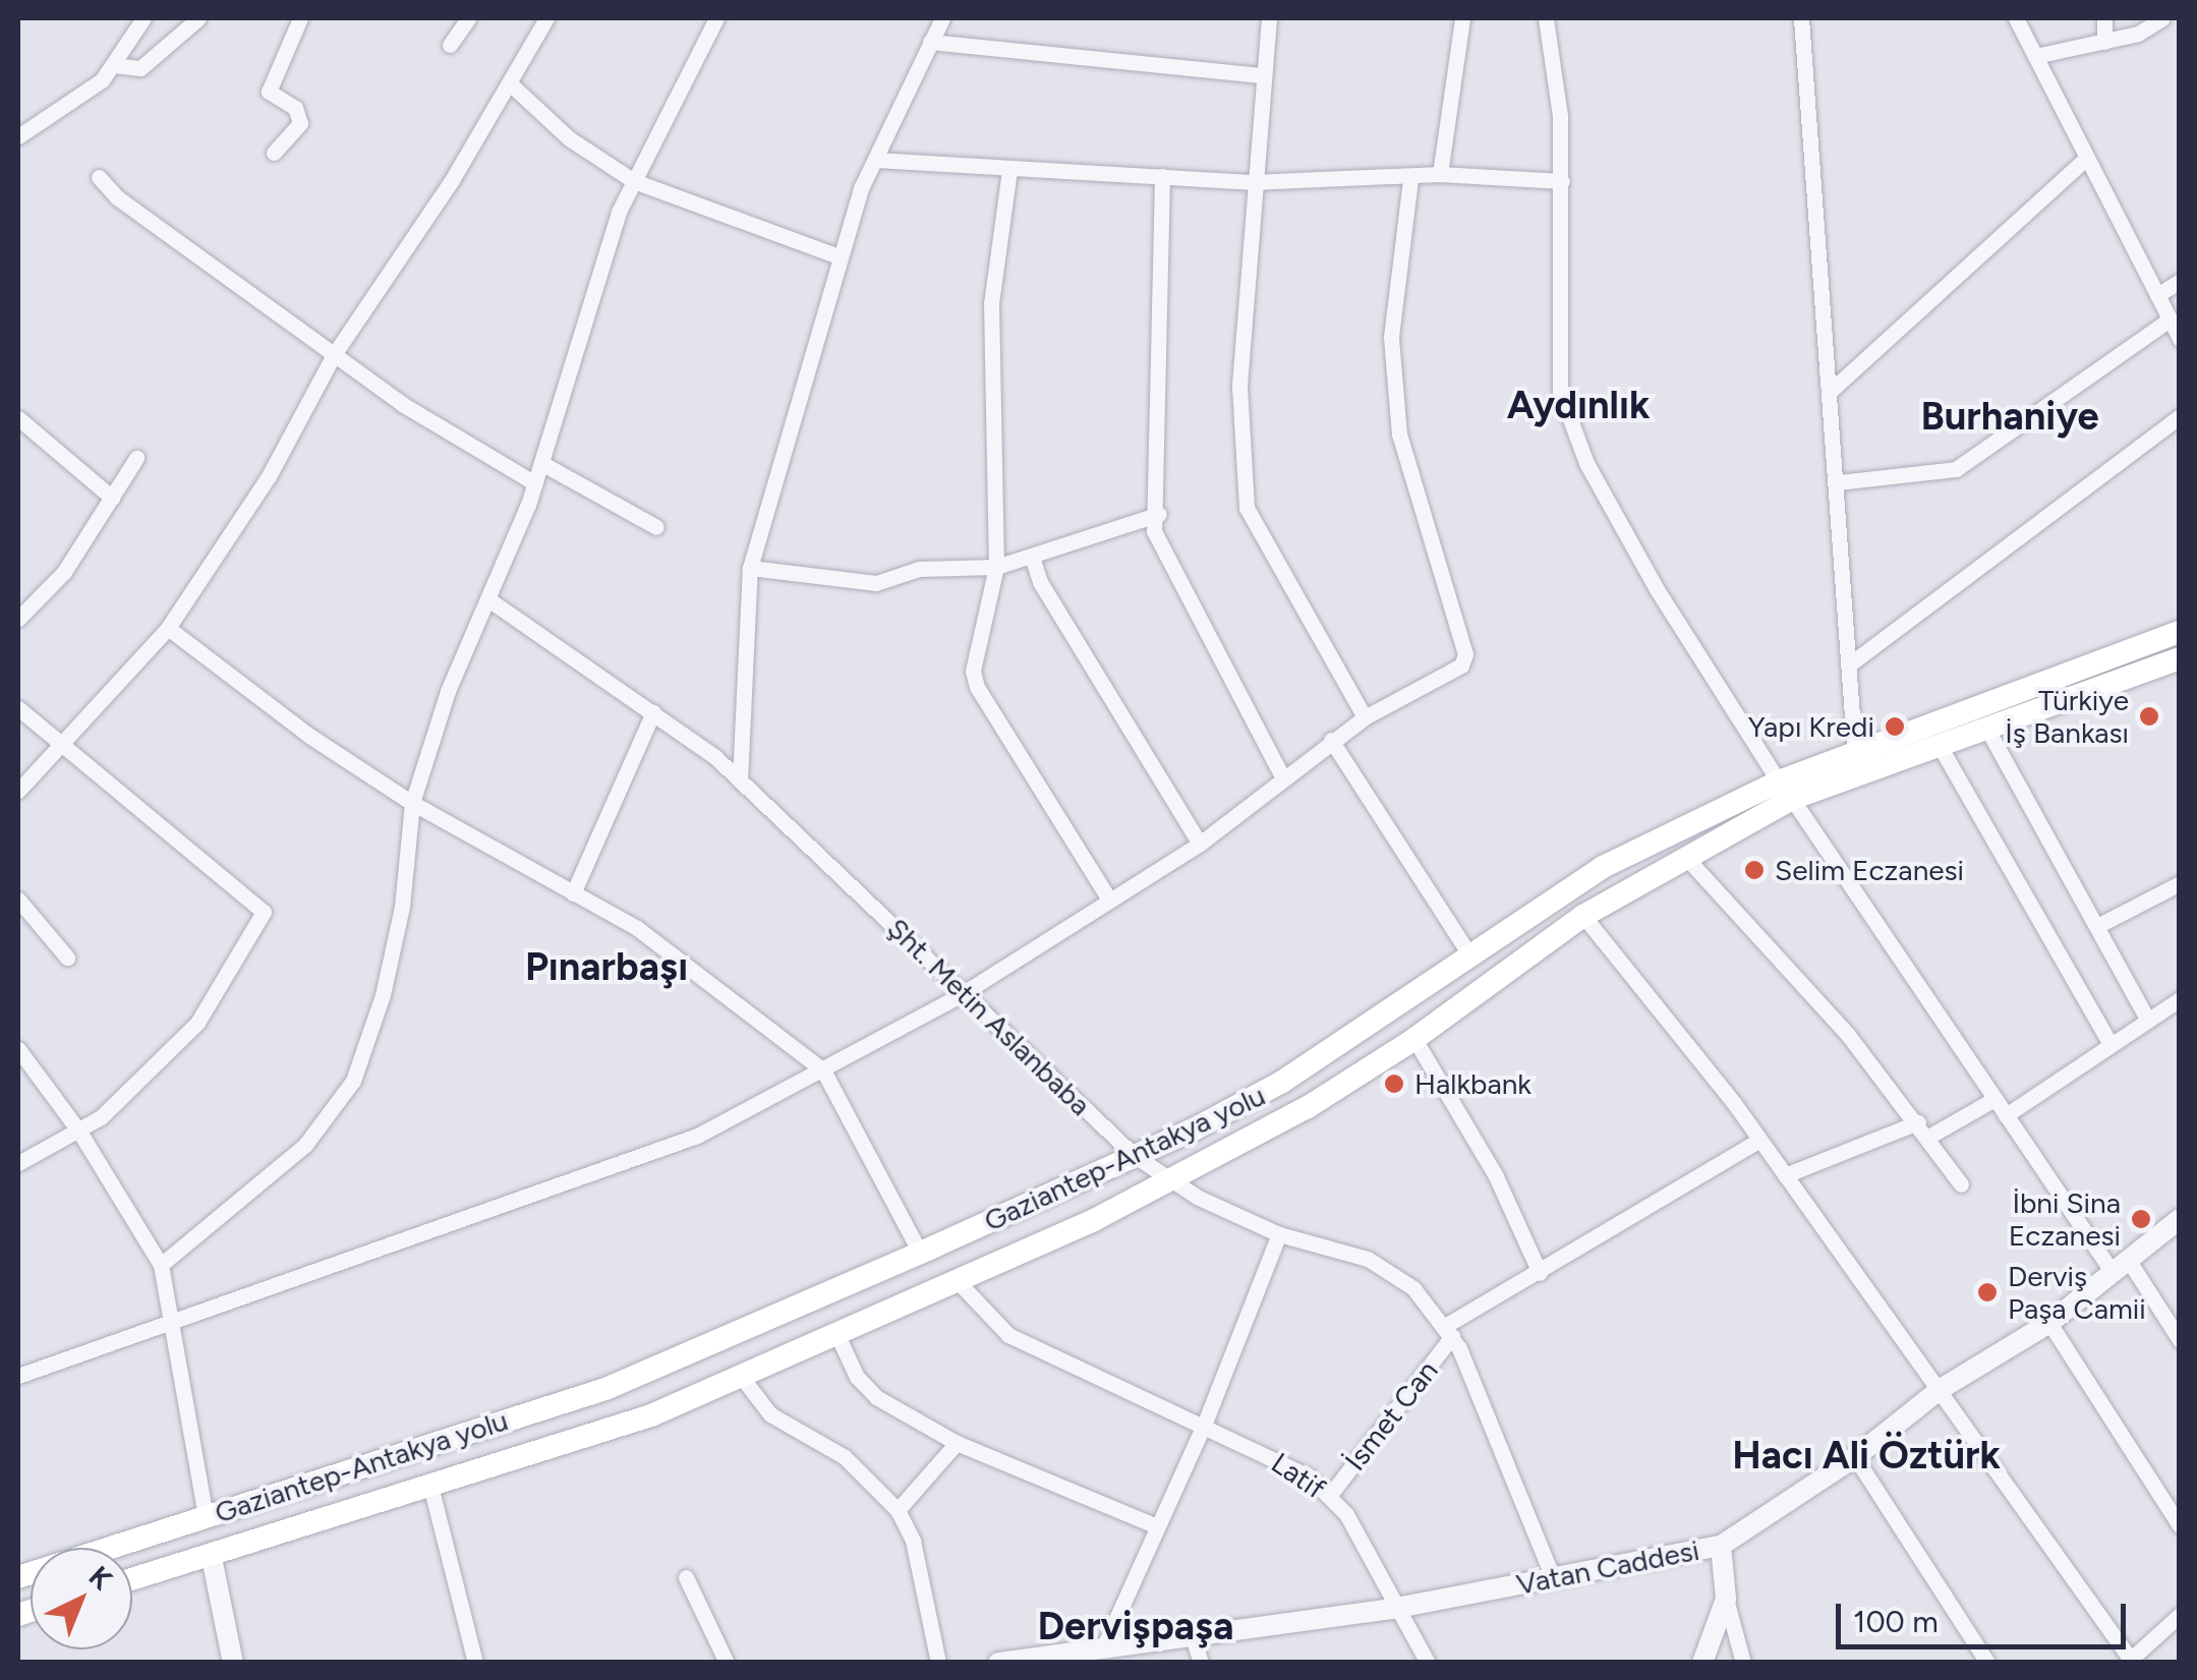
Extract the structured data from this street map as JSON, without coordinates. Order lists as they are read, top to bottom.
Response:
{
  "streets": {
    "main road": ["Gaziantep-Antakya yolu"],
    "street": [
      "Şht. Metin Aslanbaba",
      "İsmet Can",
      "Latif",
      "Vatan Caddesi"
    ]
  },
  "crossings": [
    ["Şht. Metin Aslanbaba", "Gaziantep-Antakya yolu"],
    ["Şht. Metin Aslanbaba", "İsmet Can"],
    ["Şht. Metin Aslanbaba", "Vatan Caddesi"],
    ["Gaziantep-Antakya yolu", "Latif"],
    ["İsmet Can", "Latif"],
    ["Latif", "Vatan Caddesi"]
  ],
  "districts": [
    "Aydınlık",
    "Burhaniye",
    "Pınarbaşı",
    "Hacı Ali Öztürk",
    "Dervişpaşa"
  ],
  "places": [
    "Türkiye İş Bankası",
    "Yapı Kredi",
    "Selim Eczanesi",
    "Halkbank",
    "İbni Sina Eczanesi",
    "Derviş Paşa Camii"
  ],
  "scale_bar": "100 m",
  "north": "top right"
}
